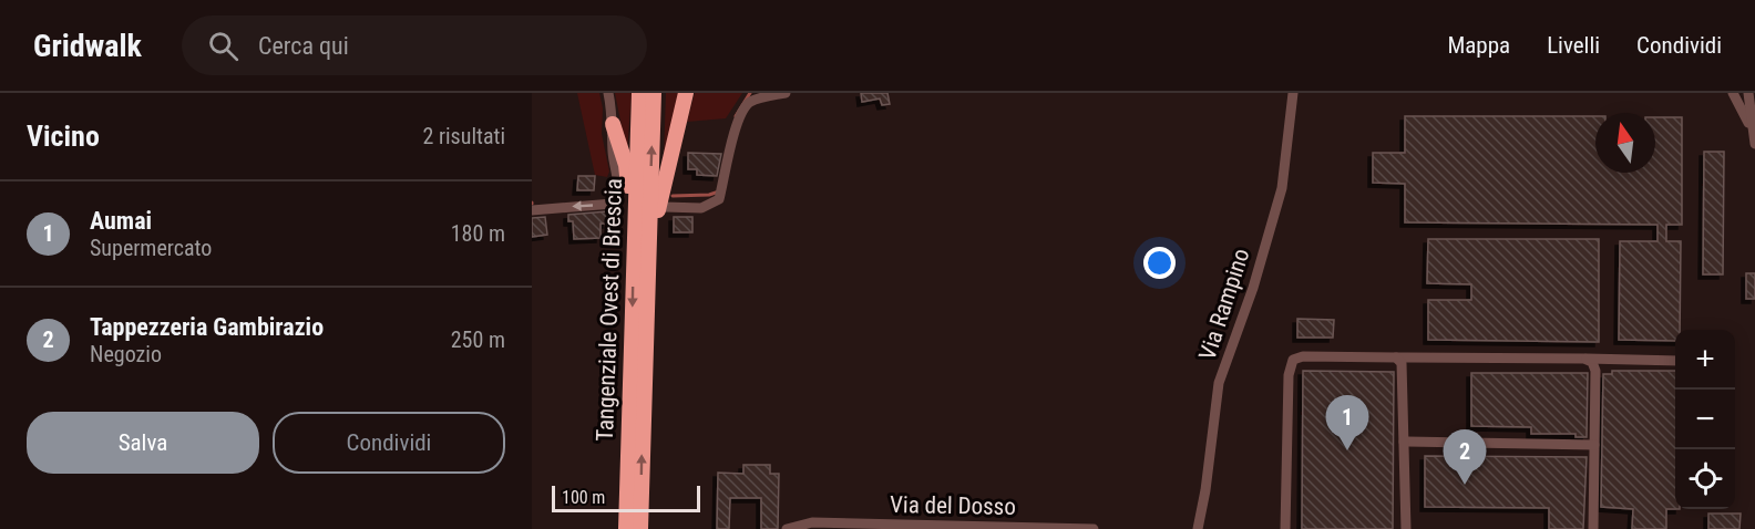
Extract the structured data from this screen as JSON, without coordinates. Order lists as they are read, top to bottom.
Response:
{
  "streets": {
    "highway": ["Tangenziale Ovest di Brescia"],
    "street": ["Via Rampino", "Via del Dosso"]
  },
  "scale_bar": "100 m",
  "north": "top",
  "page": {
    "header": "Gridwalk",
    "search": "Cerca qui",
    "nav": ["Mappa", "Livelli", "Condividi"],
    "heading": ["Vicino", "2 risultati"],
    "list": [
      {
        "mark": "1",
        "name": "Aumai",
        "note": "Supermercato",
        "value": "180 m"
      },
      {
        "mark": "2",
        "name": "Tappezzeria Gambirazio",
        "note": "Negozio",
        "value": "250 m"
      }
    ],
    "map_buttons": ["+", "−"],
    "buttons": ["Salva", "Condividi"],
    "pins": ["1", "2"],
    "scale": "100 m"
  }
}
